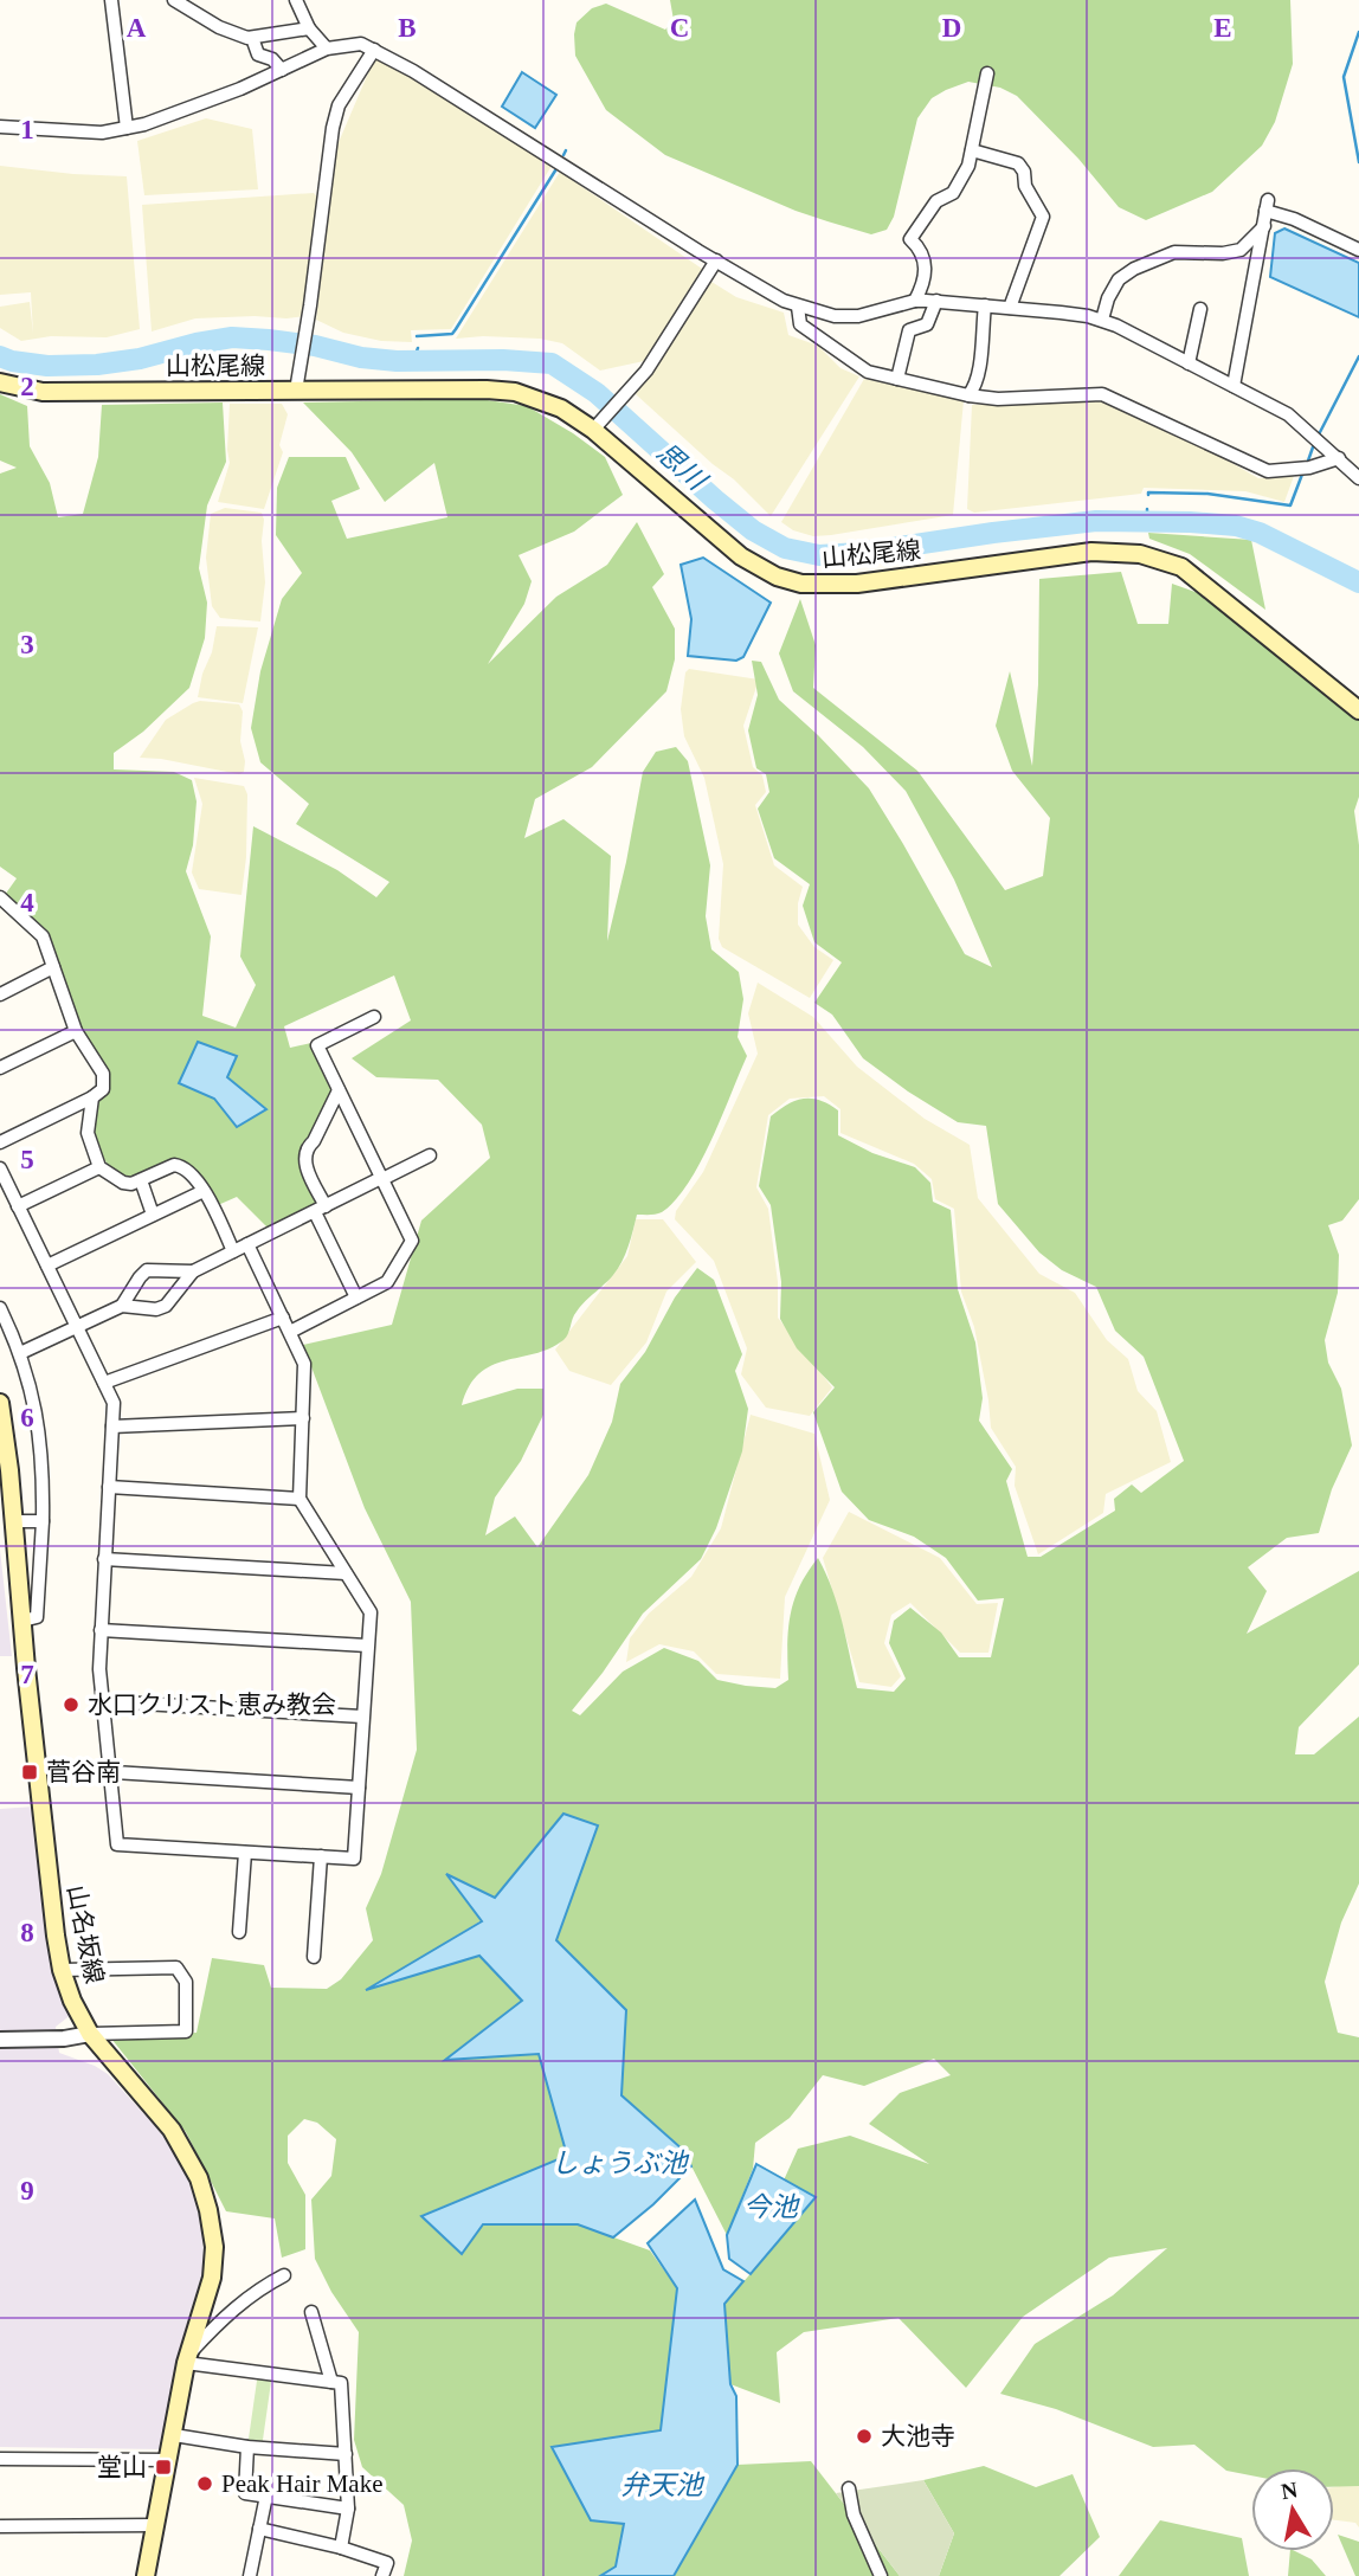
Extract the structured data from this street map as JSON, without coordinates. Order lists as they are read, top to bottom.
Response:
{
  "streets": {
    "main road": ["山松尾線", "山名坂線"]
  },
  "water": [
    "思川",
    "しょうぶ池",
    "今池",
    "弁天池"
  ],
  "places": {
    "other": ["水口クリスト恵み教会", "大池寺", "Peak Hair Make"],
    "transit": ["菅谷南", "堂山"]
  },
  "north": "top",
  "grid": {
    "columns": [
      "A",
      "B",
      "C",
      "D",
      "E"
    ],
    "rows": [
      "1",
      "2",
      "3",
      "4",
      "5",
      "6",
      "7",
      "8",
      "9"
    ]
  }
}
